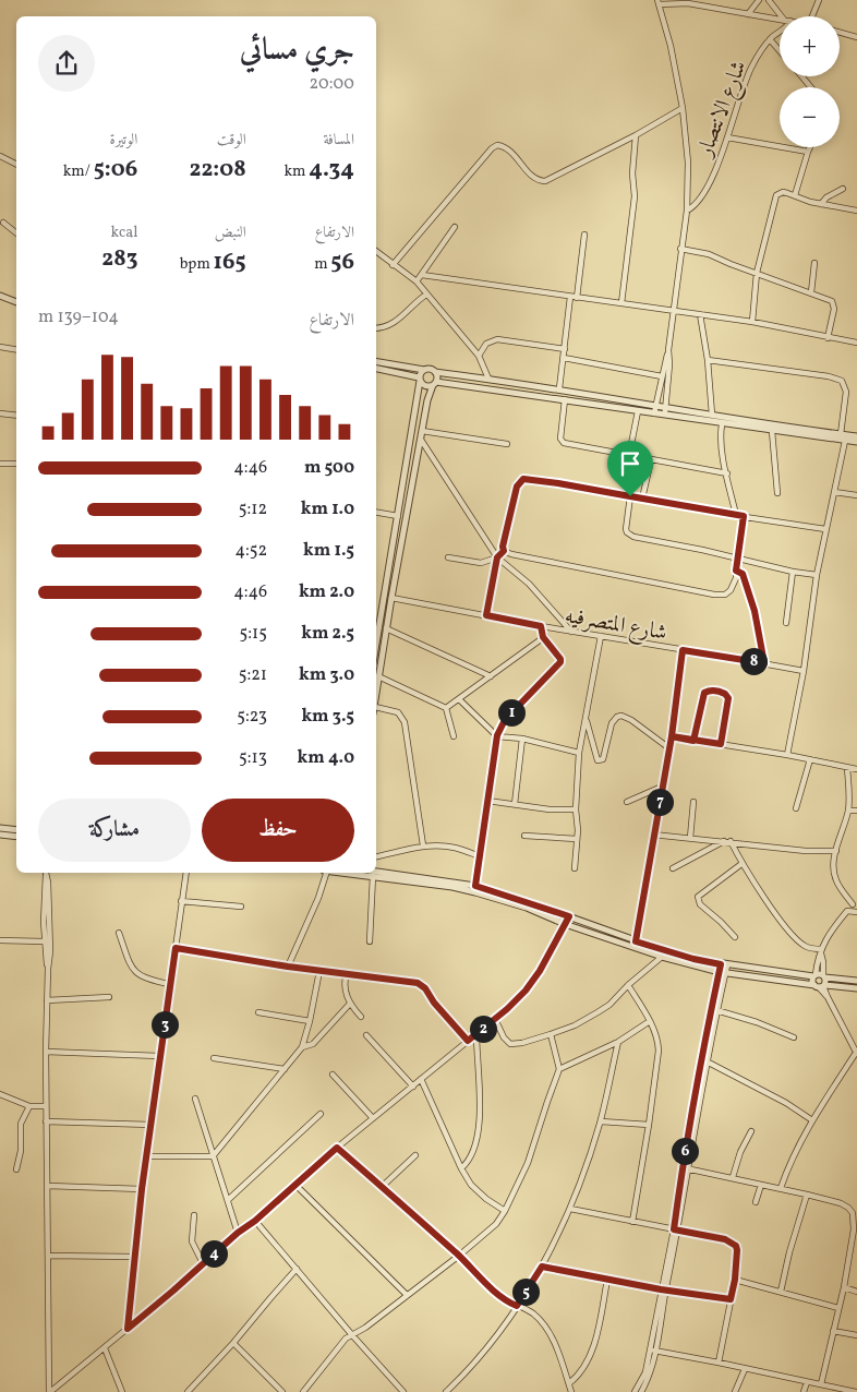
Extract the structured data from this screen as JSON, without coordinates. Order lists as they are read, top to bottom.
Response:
{
  "streets": {
    "street": ["شارع الانتصار", "شارع المتصرفيه"]
  },
  "page": {
    "map_buttons": ["+", "−"],
    "heading": ["جري مسائي", "20:00"],
    "stats": [
      ["المسافة", "4.34 km"],
      ["الوقت", "22:08"],
      ["الوتيرة", "5:06 /km"],
      ["الارتفاع", "56 m"],
      ["النبض", "165 bpm"],
      ["kcal", "283"]
    ],
    "chart": ["الارتفاع", "104–139 m"],
    "list": [
      {
        "name": "500 m",
        "note": "4:46"
      },
      {
        "name": "1.0 km",
        "note": "5:12"
      },
      {
        "name": "1.5 km",
        "note": "4:52"
      },
      {
        "name": "2.0 km",
        "note": "4:46"
      },
      {
        "name": "2.5 km",
        "note": "5:15"
      },
      {
        "name": "3.0 km",
        "note": "5:21"
      },
      {
        "name": "3.5 km",
        "note": "5:23"
      },
      {
        "name": "4.0 km",
        "note": "5:13"
      }
    ],
    "pins": [
      "8",
      "1",
      "7",
      "3",
      "2",
      "6",
      "4",
      "5"
    ],
    "buttons": ["حفظ", "مشاركة"]
  }
}
